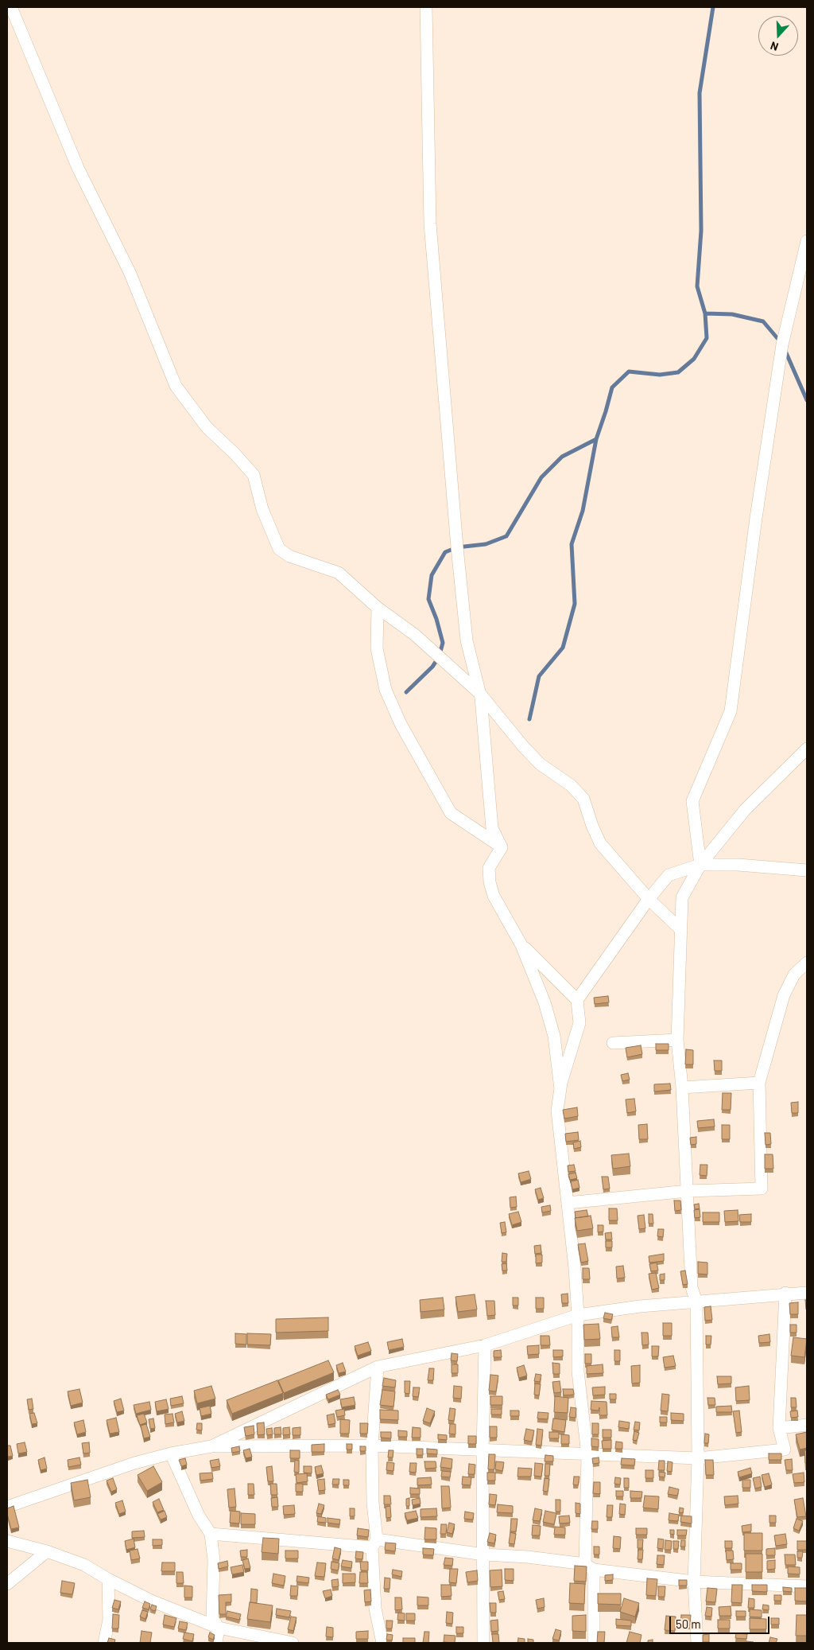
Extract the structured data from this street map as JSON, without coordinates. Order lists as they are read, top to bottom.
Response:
{
  "scale_bar": "50 m",
  "north": "bottom"
}
